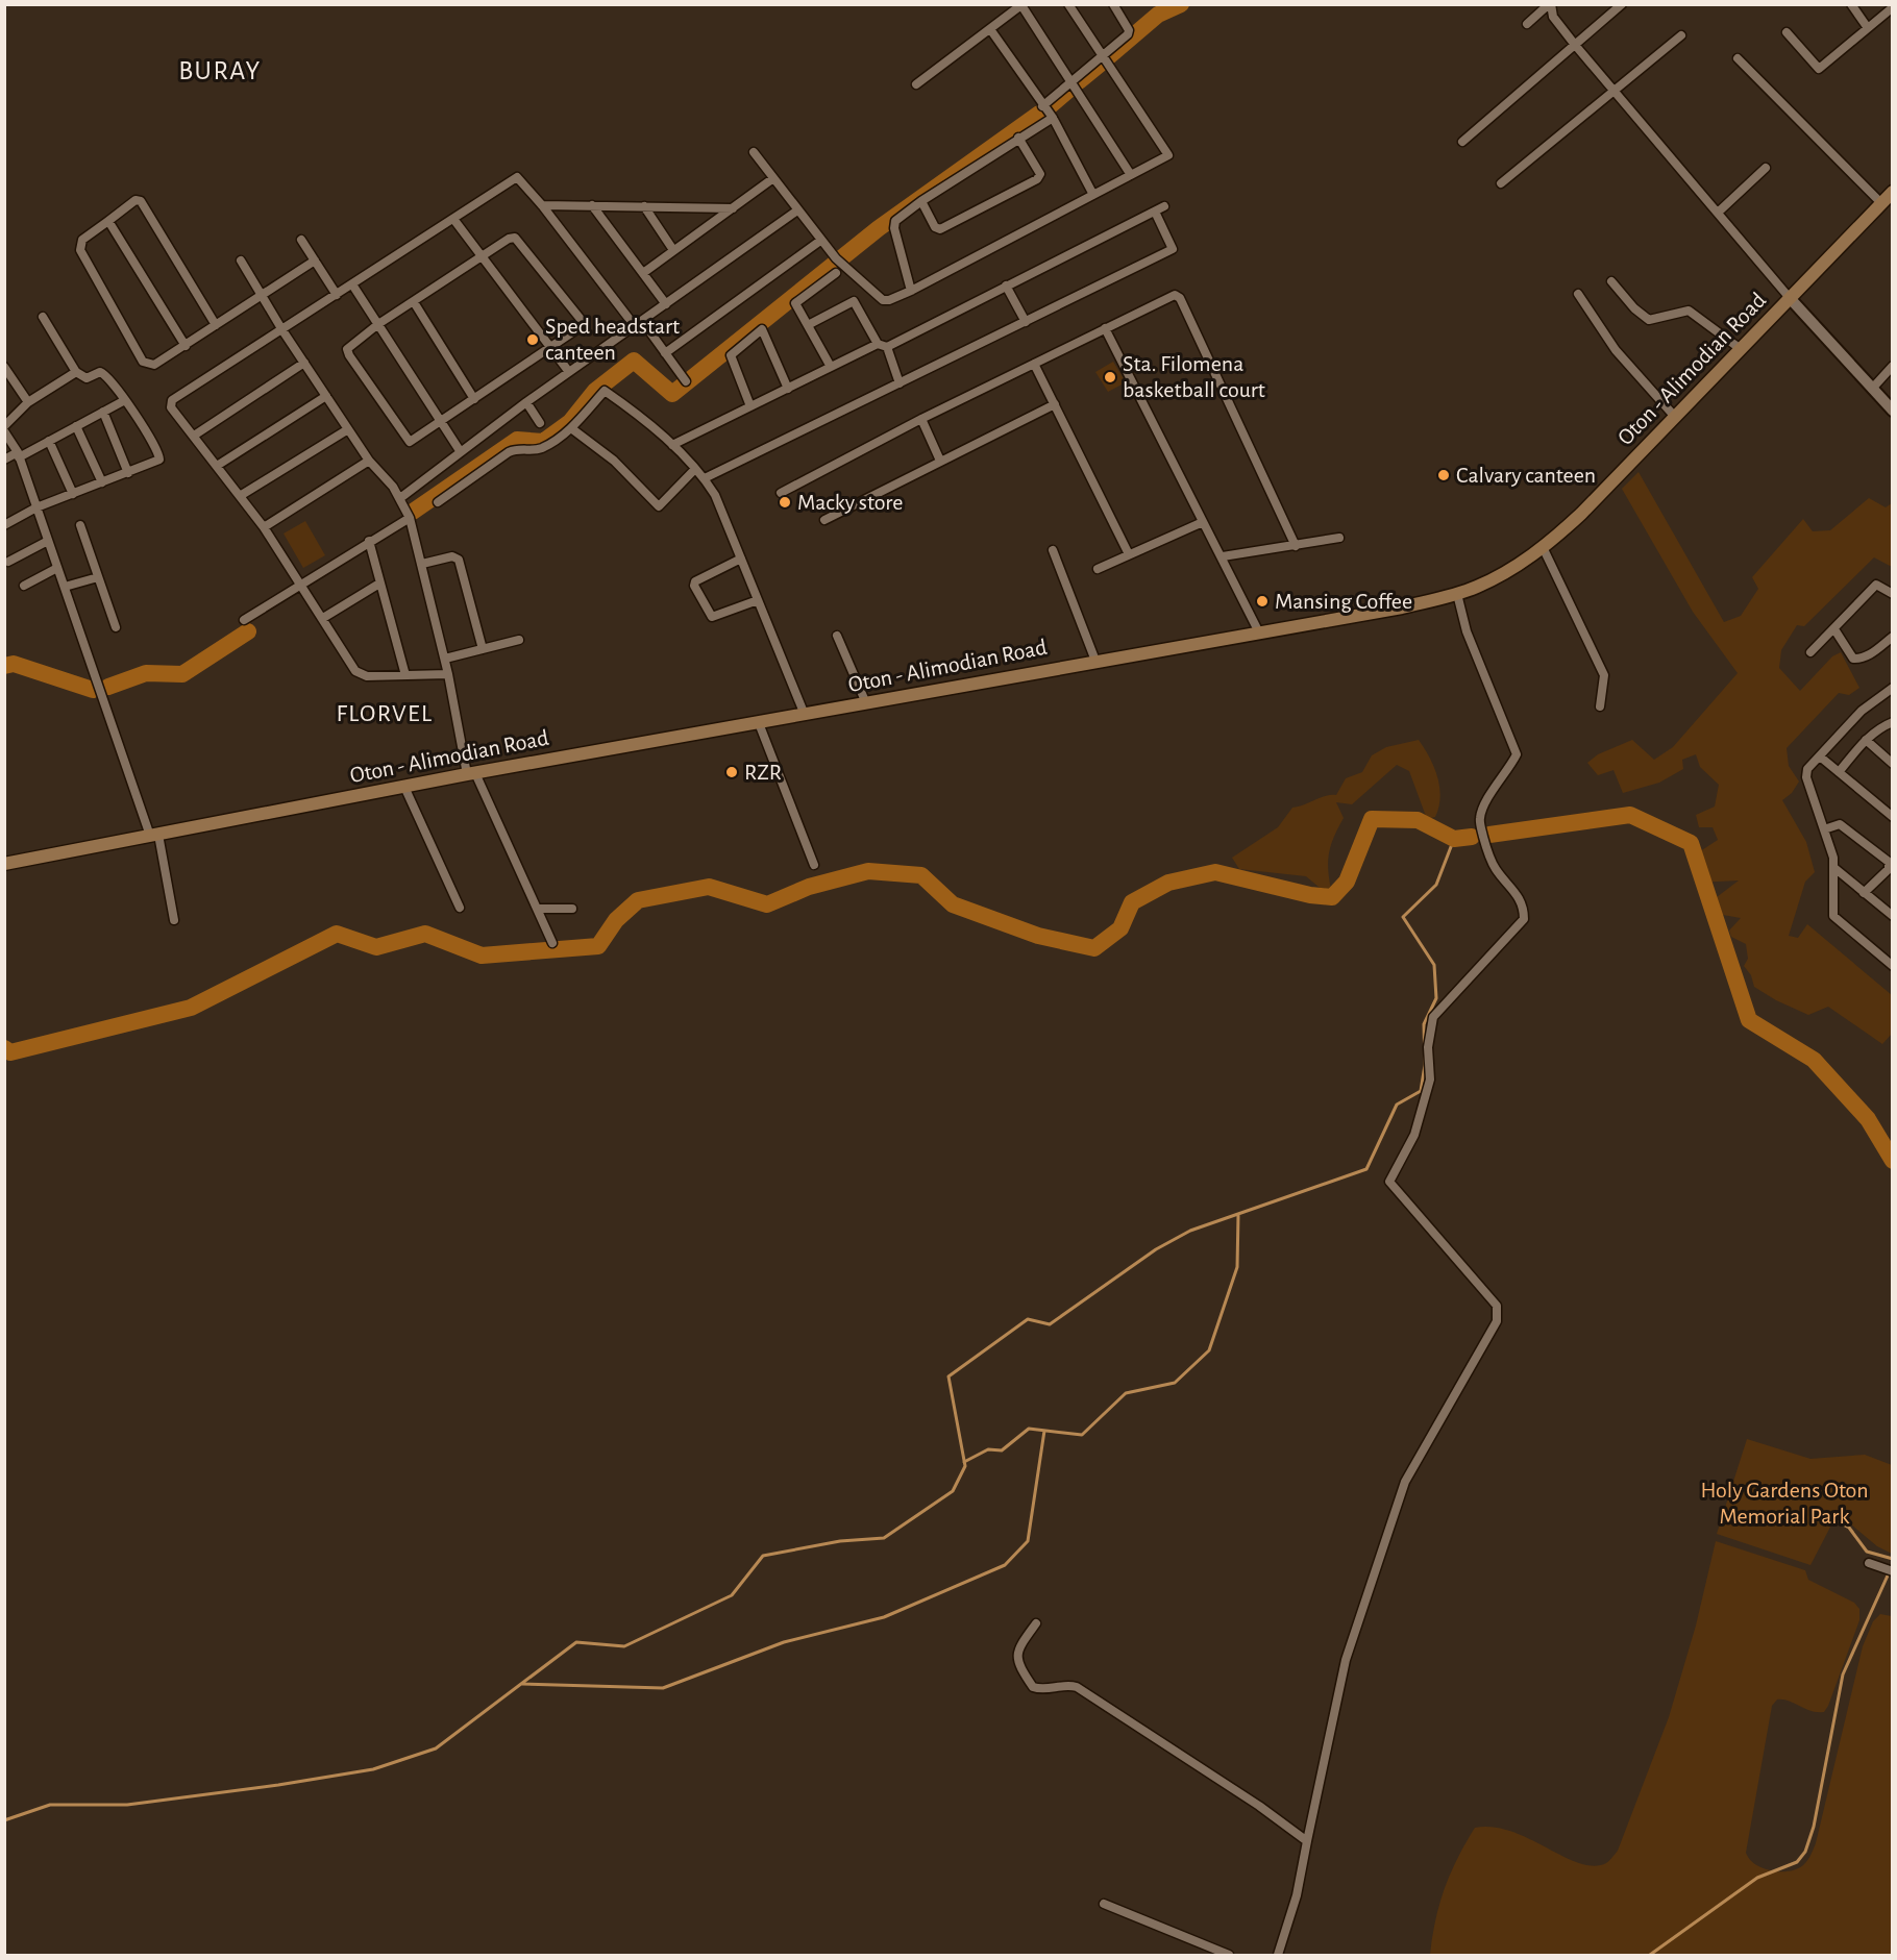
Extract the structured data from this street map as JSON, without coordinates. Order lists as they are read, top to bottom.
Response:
{
  "streets": {
    "main road": ["Oton - Alimodian Road"]
  },
  "districts": ["BURAY", "FLORVEL"],
  "parks": ["Holy Gardens Oton Memorial Park"],
  "places": [
    "Sped headstart canteen",
    "Sta. Filomena basketball court",
    "Calvary canteen",
    "Macky store",
    "Mansing Coffee",
    "RZR"
  ]
}
